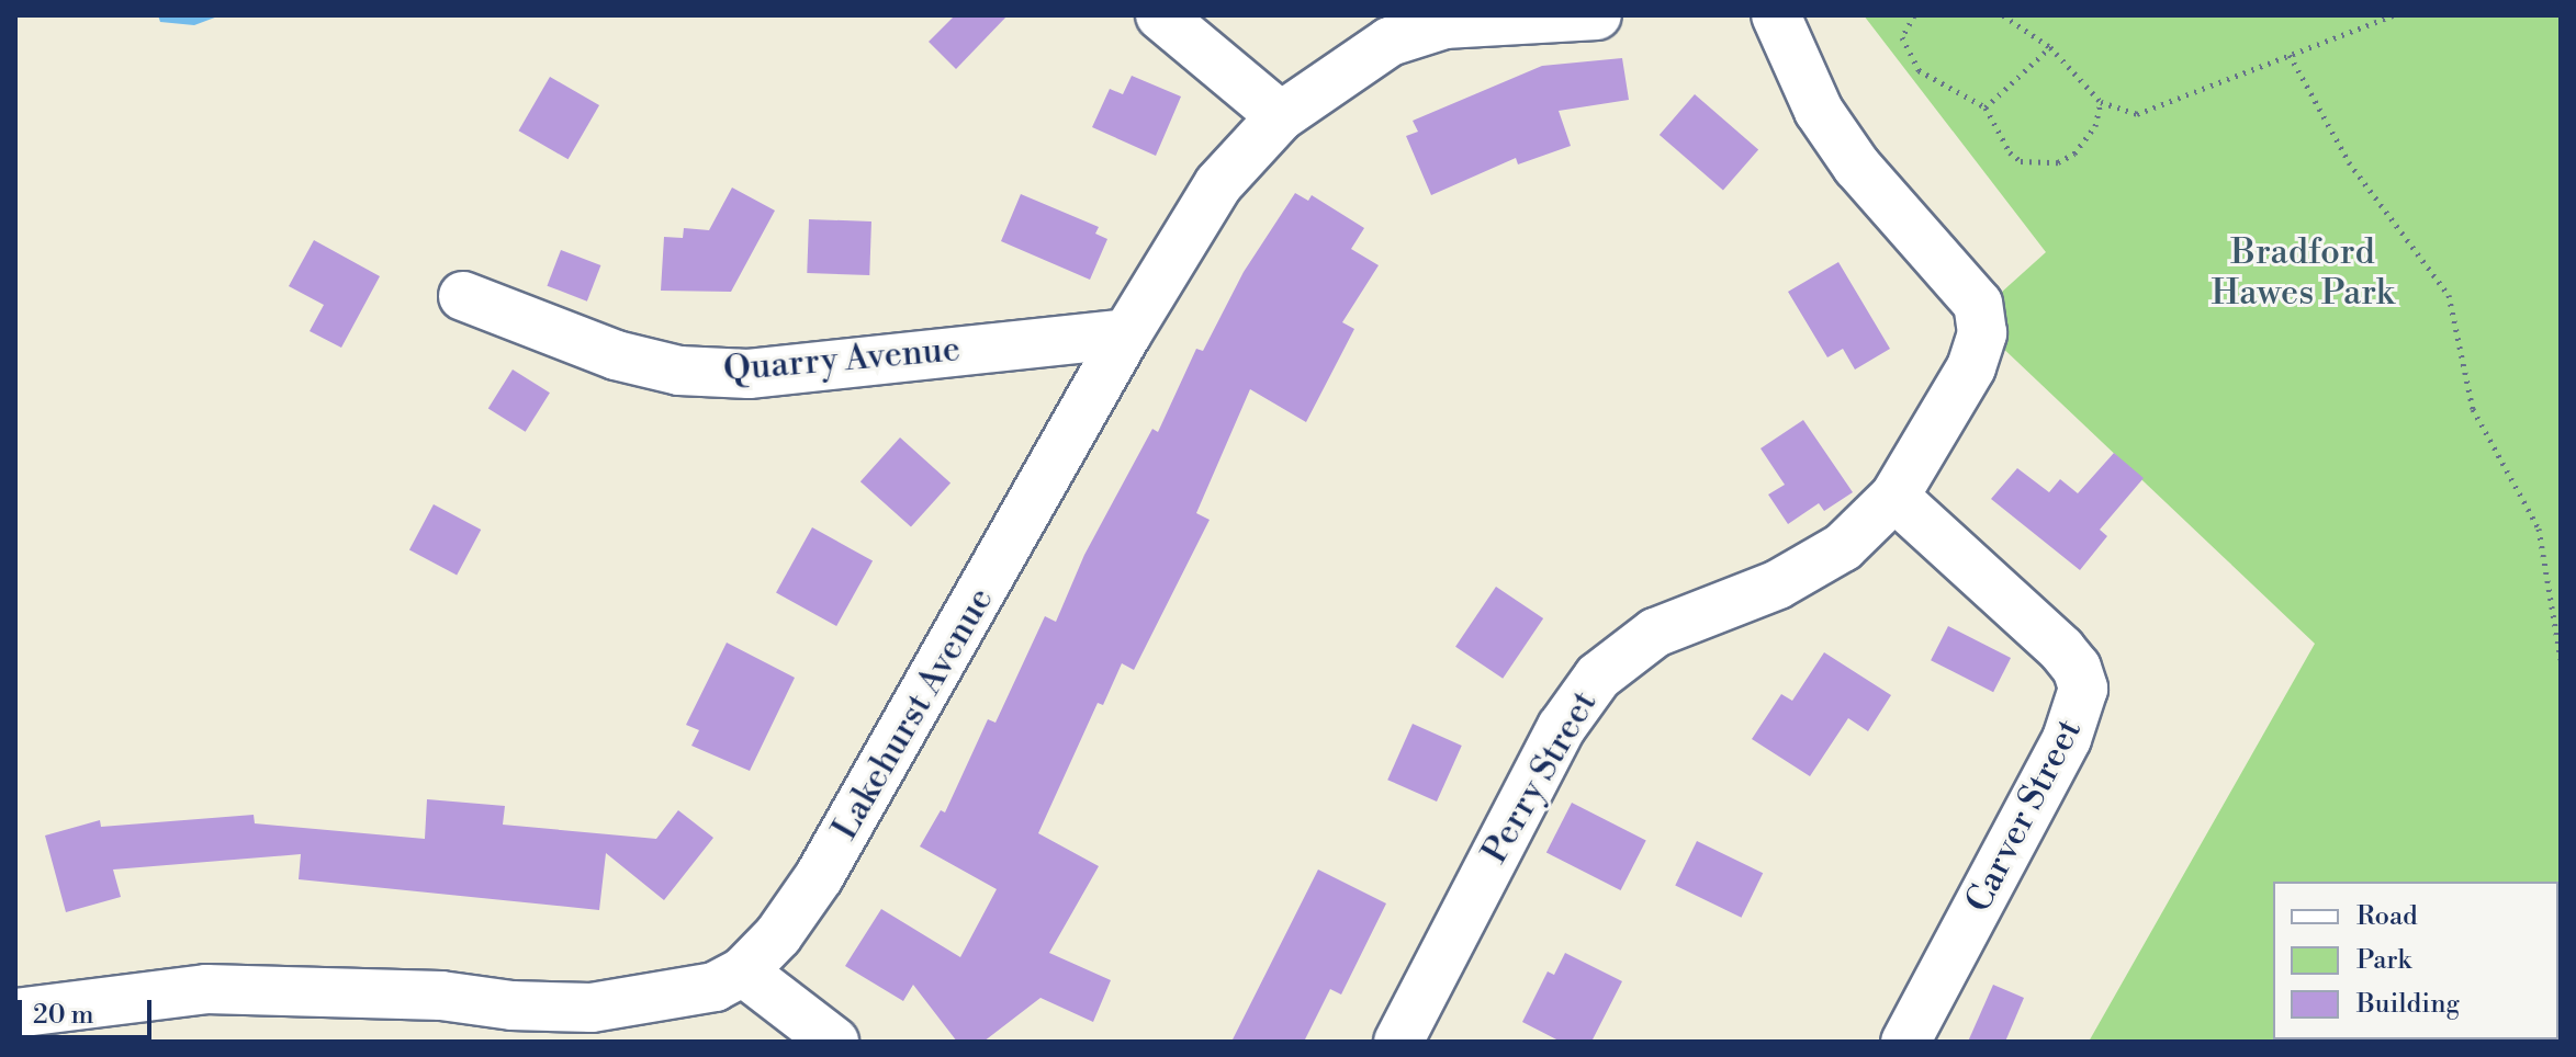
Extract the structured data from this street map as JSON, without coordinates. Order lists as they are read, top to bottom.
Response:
{
  "streets": {
    "street": [
      "Quarry Avenue",
      "Lakehurst Avenue",
      "Perry Street",
      "Carver Street"
    ]
  },
  "crossings": [
    ["Quarry Avenue", "Lakehurst Avenue"],
    ["Perry Street", "Carver Street"]
  ],
  "parks": ["Bradford Hawes Park"],
  "legend": ["Road", "Park", "Building"],
  "scale_bar": "20 m"
}
